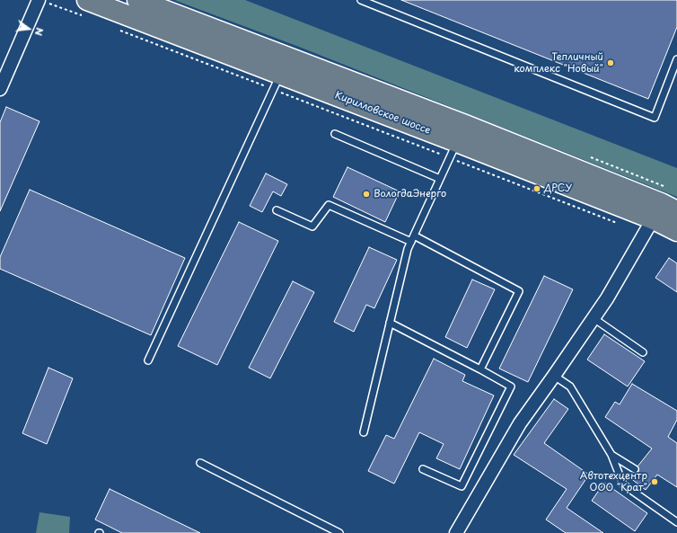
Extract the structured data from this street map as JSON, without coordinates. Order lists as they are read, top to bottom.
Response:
{
  "streets": {
    "main road": ["Кирилловское шоссе"]
  },
  "places": [
    "Тепличный комплекс \"Новый\"",
    "ДРСУ",
    "ВологдаЭнерго",
    "Автотехцентр ООО \"Крат\""
  ],
  "north": "right"
}
